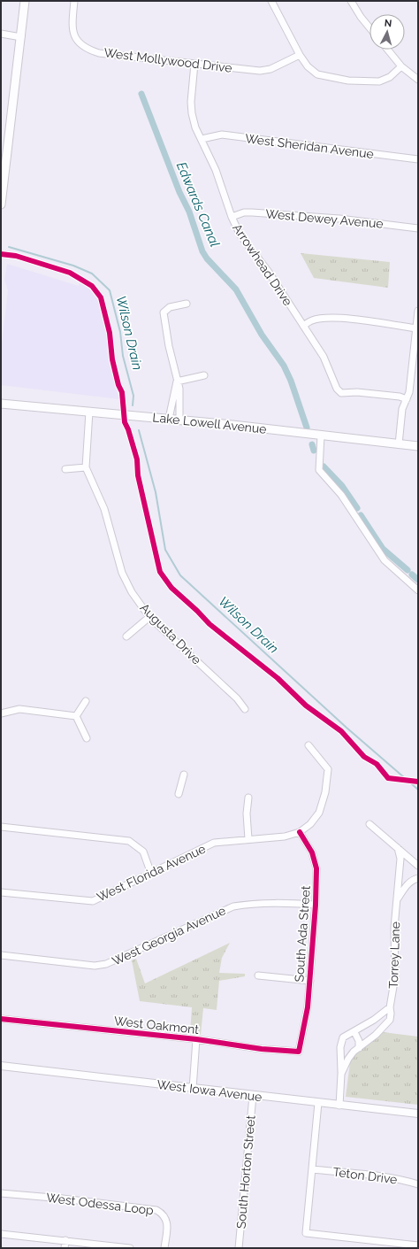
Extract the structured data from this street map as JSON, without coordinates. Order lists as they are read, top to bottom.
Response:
{
  "streets": {
    "main road": ["Lake Lowell Avenue"],
    "street": [
      "West Mollywood Drive",
      "West Sheridan Avenue",
      "West Dewey Avenue",
      "Arrowhead Drive",
      "Augusta Drive",
      "West Florida Avenue",
      "South Ada Street",
      "West Georgia Avenue",
      "Torrey Lane",
      "West Oakmont",
      "West Iowa Avenue",
      "South Horton Street",
      "Teton Drive",
      "West Odessa Loop"
    ]
  },
  "crossings": [
    ["West Mollywood Drive", "Arrowhead Drive"],
    ["West Sheridan Avenue", "Arrowhead Drive"],
    ["West Dewey Avenue", "Arrowhead Drive"],
    ["Lake Lowell Avenue", "Augusta Drive"],
    ["West Florida Avenue", "South Ada Street"],
    ["South Ada Street", "West Georgia Avenue"],
    ["South Ada Street", "West Oakmont"],
    ["Torrey Lane", "West Iowa Avenue"],
    ["West Iowa Avenue", "South Horton Street"]
  ],
  "water": ["Edwards Canal", "Wilson Drain"],
  "north": "top"
}
